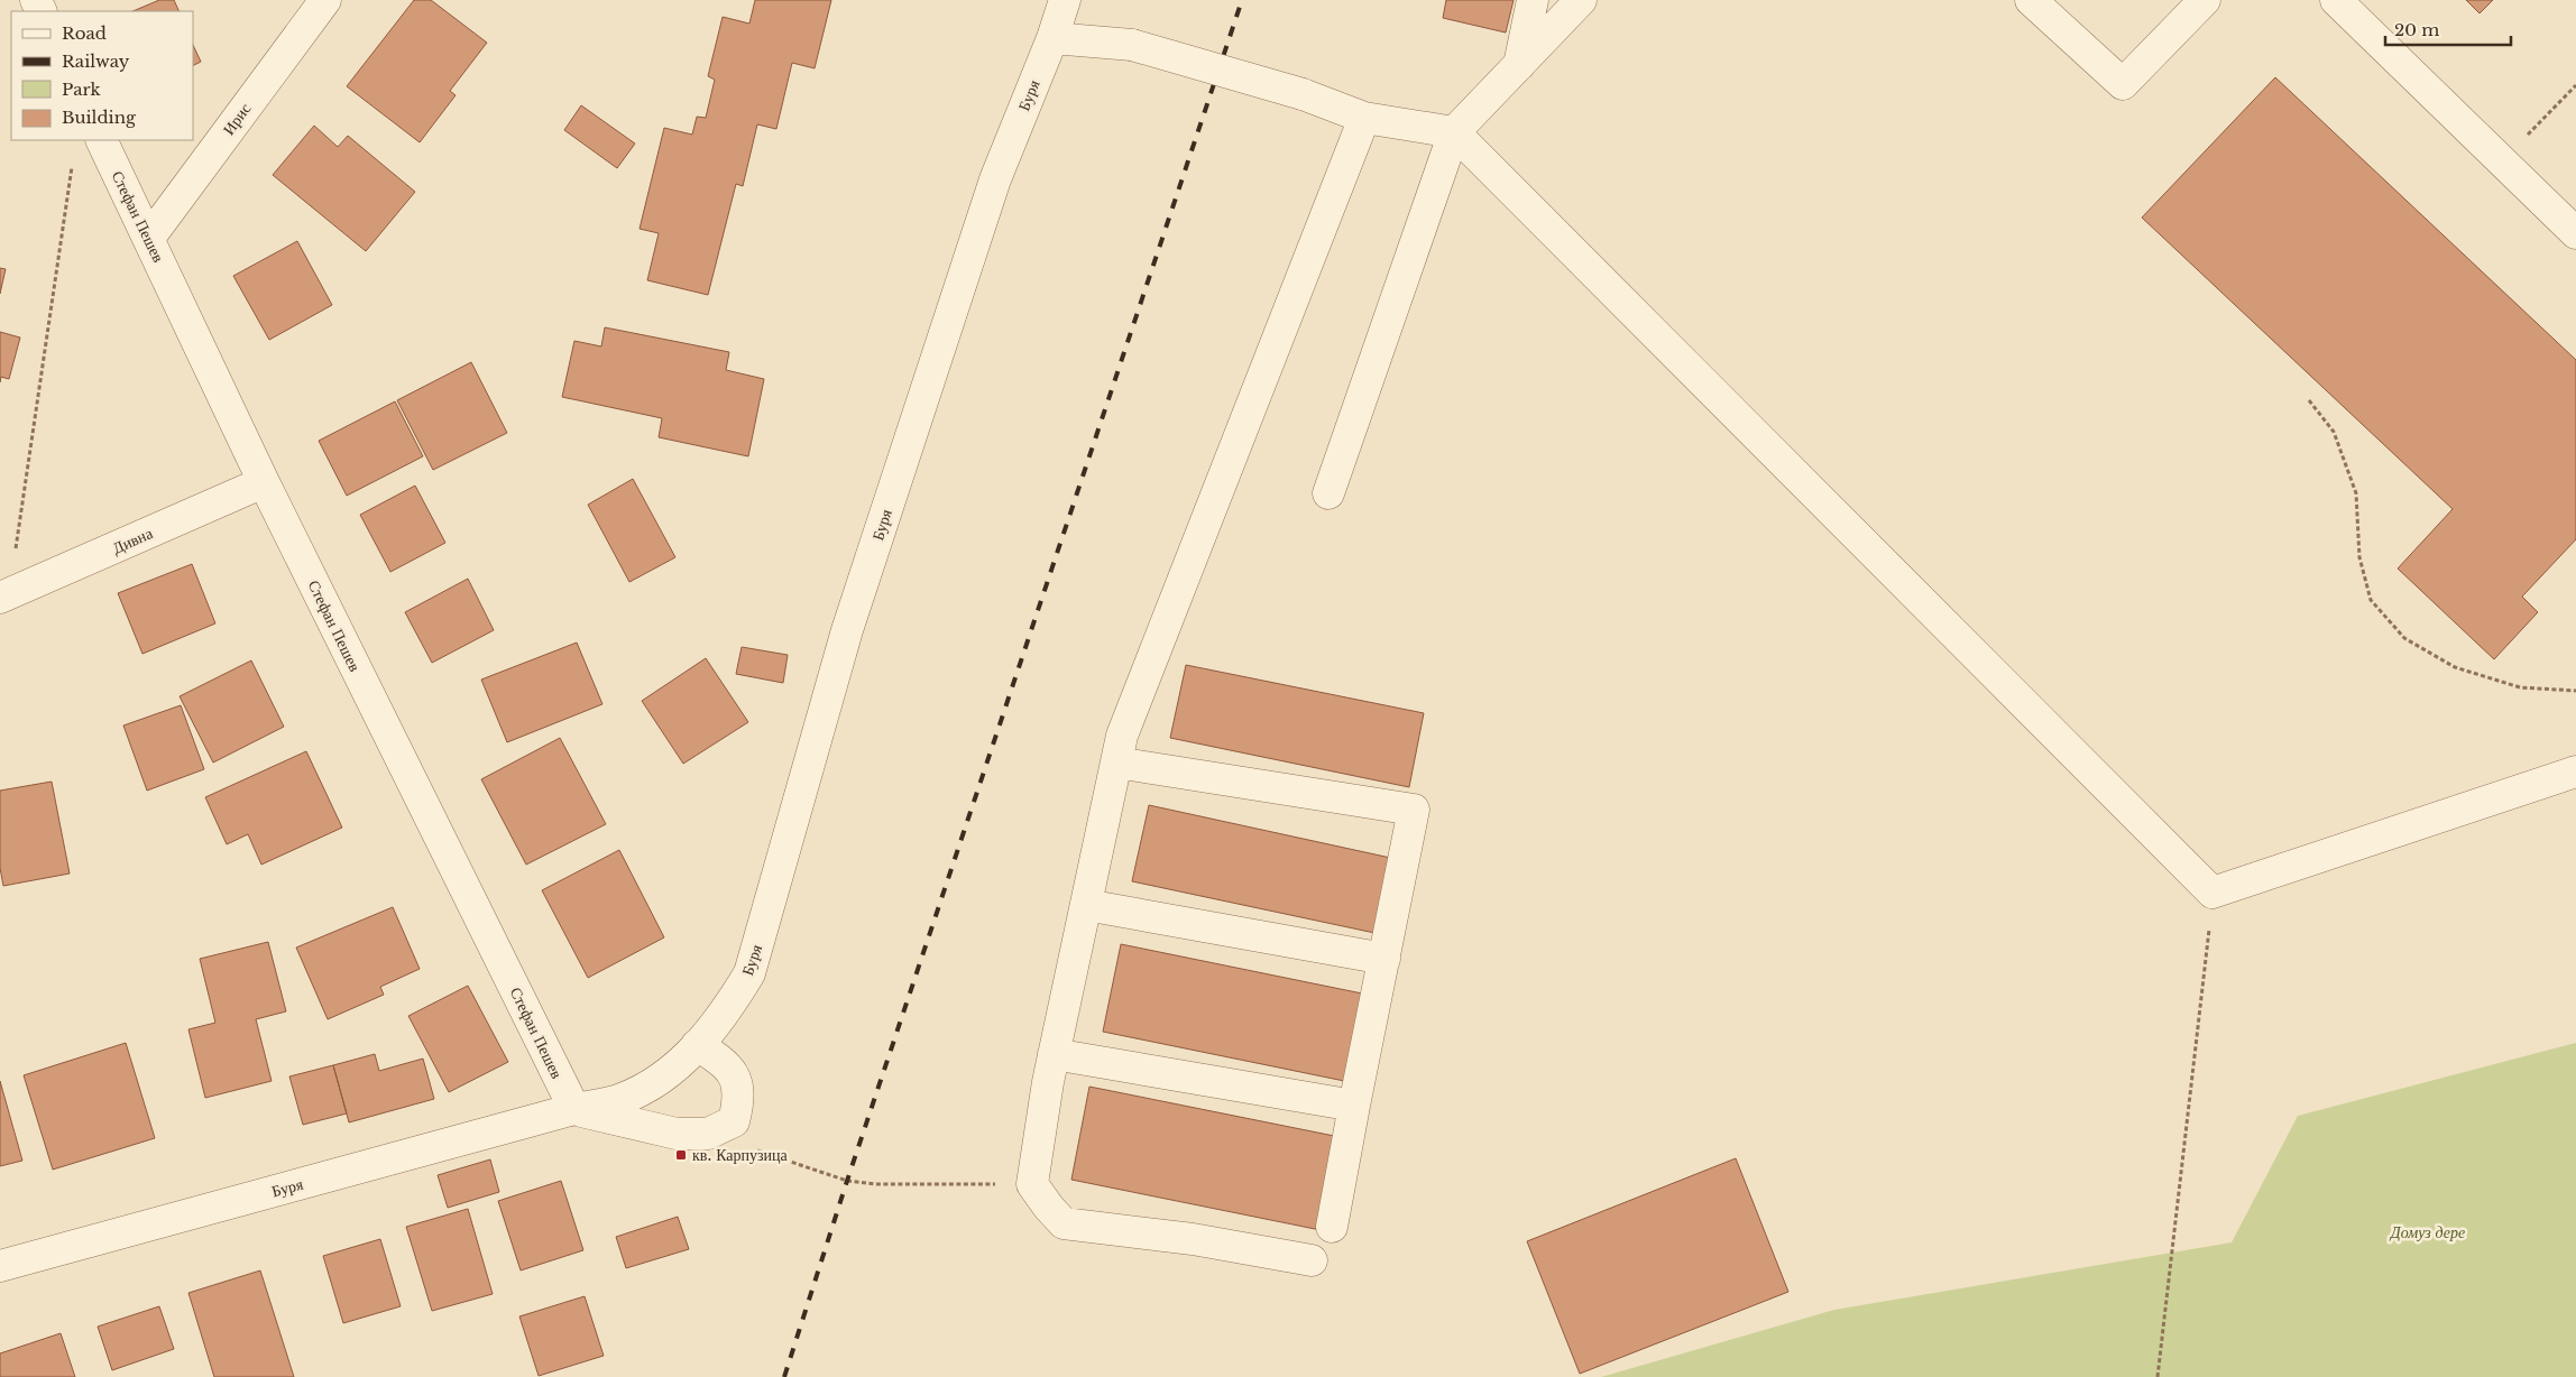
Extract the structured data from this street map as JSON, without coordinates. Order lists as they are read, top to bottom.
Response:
{
  "streets": {
    "street": [
      "Буря",
      "Ирис",
      "Стефан Пешев",
      "Дивна"
    ]
  },
  "crossings": [
    ["Буря", "Стефан Пешев"],
    ["Ирис", "Стефан Пешев"],
    ["Стефан Пешев", "Дивна"]
  ],
  "parks": ["Домуз дере"],
  "places": {
    "transit": ["кв. Карпузица"]
  },
  "legend": [
    "Road",
    "Railway",
    "Park",
    "Building"
  ],
  "scale_bar": "20 m"
}
